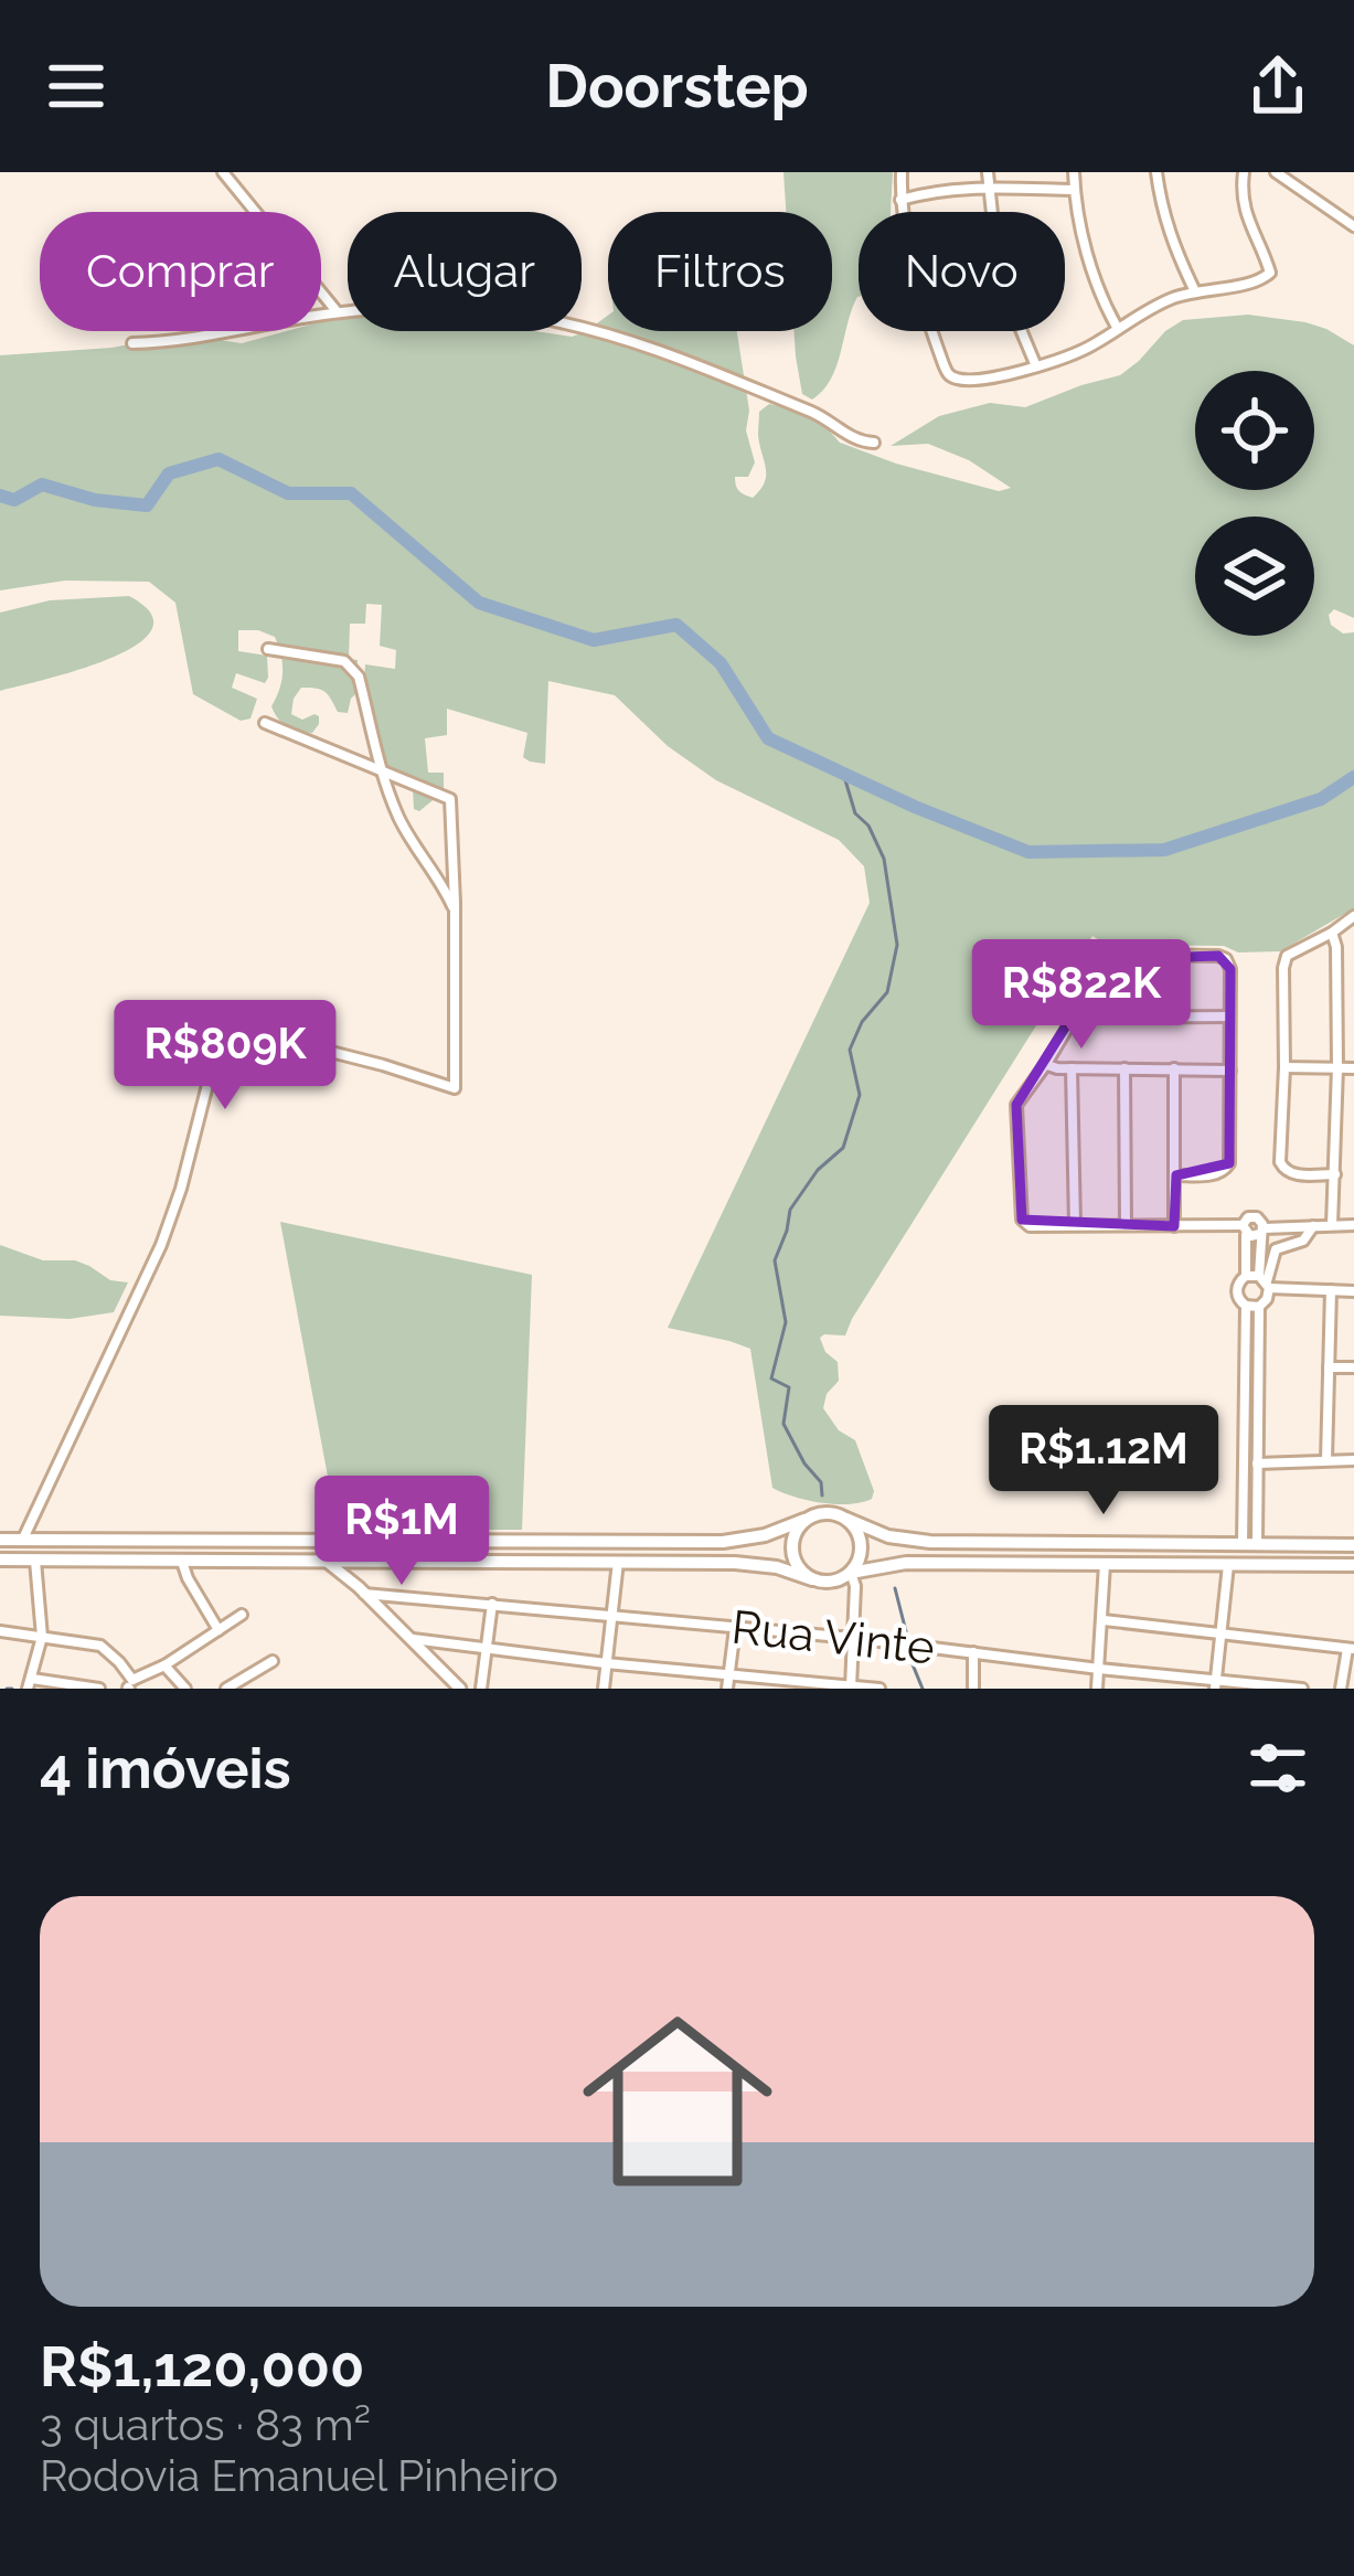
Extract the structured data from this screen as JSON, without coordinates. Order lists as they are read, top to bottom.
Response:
{
  "streets": {
    "street": ["Rua Vinte"]
  },
  "page": {
    "header": "Doorstep",
    "chip": [
      "Comprar",
      "Alugar",
      "Filtros",
      "Novo"
    ],
    "price": [
      "R$822K",
      "R$809K",
      "R$1.12M",
      "R$1M"
    ],
    "heading": "4 imóveis",
    "list": [
      {
        "name": "R$1,120,000",
        "note": "3 quartos · 83 m² · Rodovia Emanuel Pinheiro"
      }
    ]
  }
}
